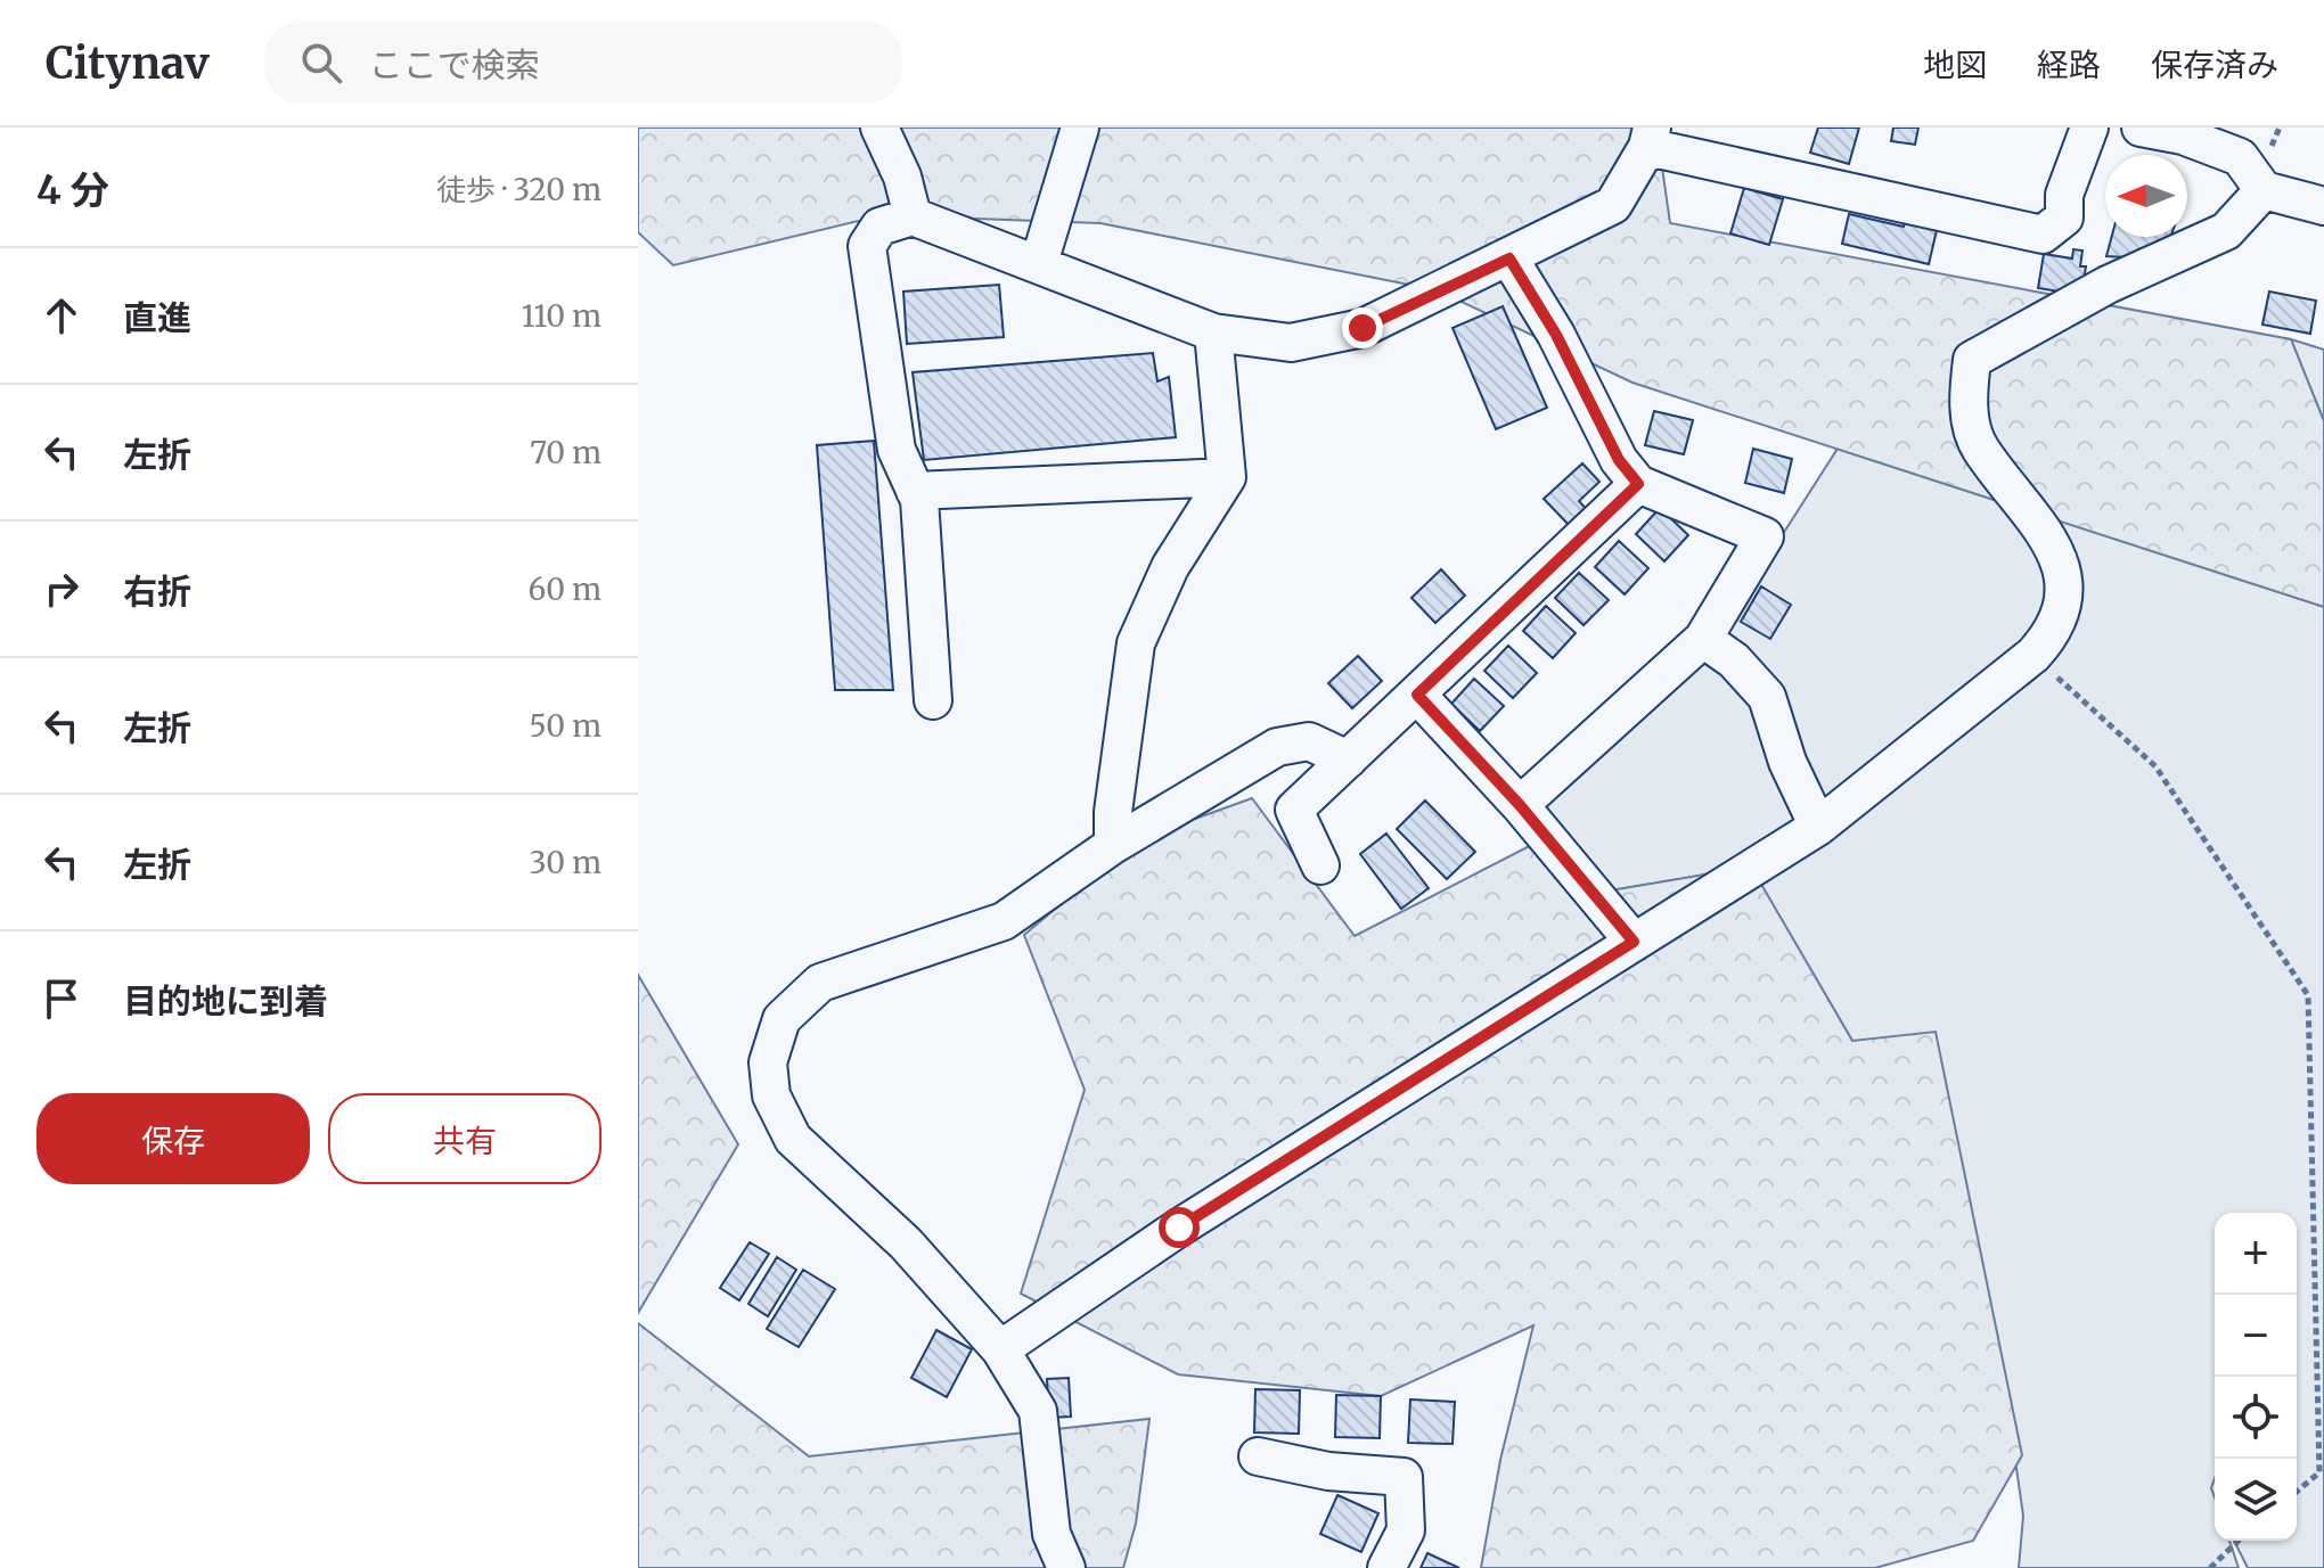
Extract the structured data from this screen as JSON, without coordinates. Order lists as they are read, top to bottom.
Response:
{
  "north": "left",
  "page": {
    "header": "Citynav",
    "search": "ここで検索",
    "nav": ["地図", "経路", "保存済み"],
    "heading": ["4 分", "徒歩 · 320 m"],
    "list": [
      ["直進", "110 m"],
      ["左折", "70 m"],
      ["右折", "60 m"],
      ["左折", "50 m"],
      ["左折", "30 m"],
      "目的地に到着"
    ],
    "buttons": ["保存", "共有"],
    "map_buttons": ["+", "−"]
  }
}
